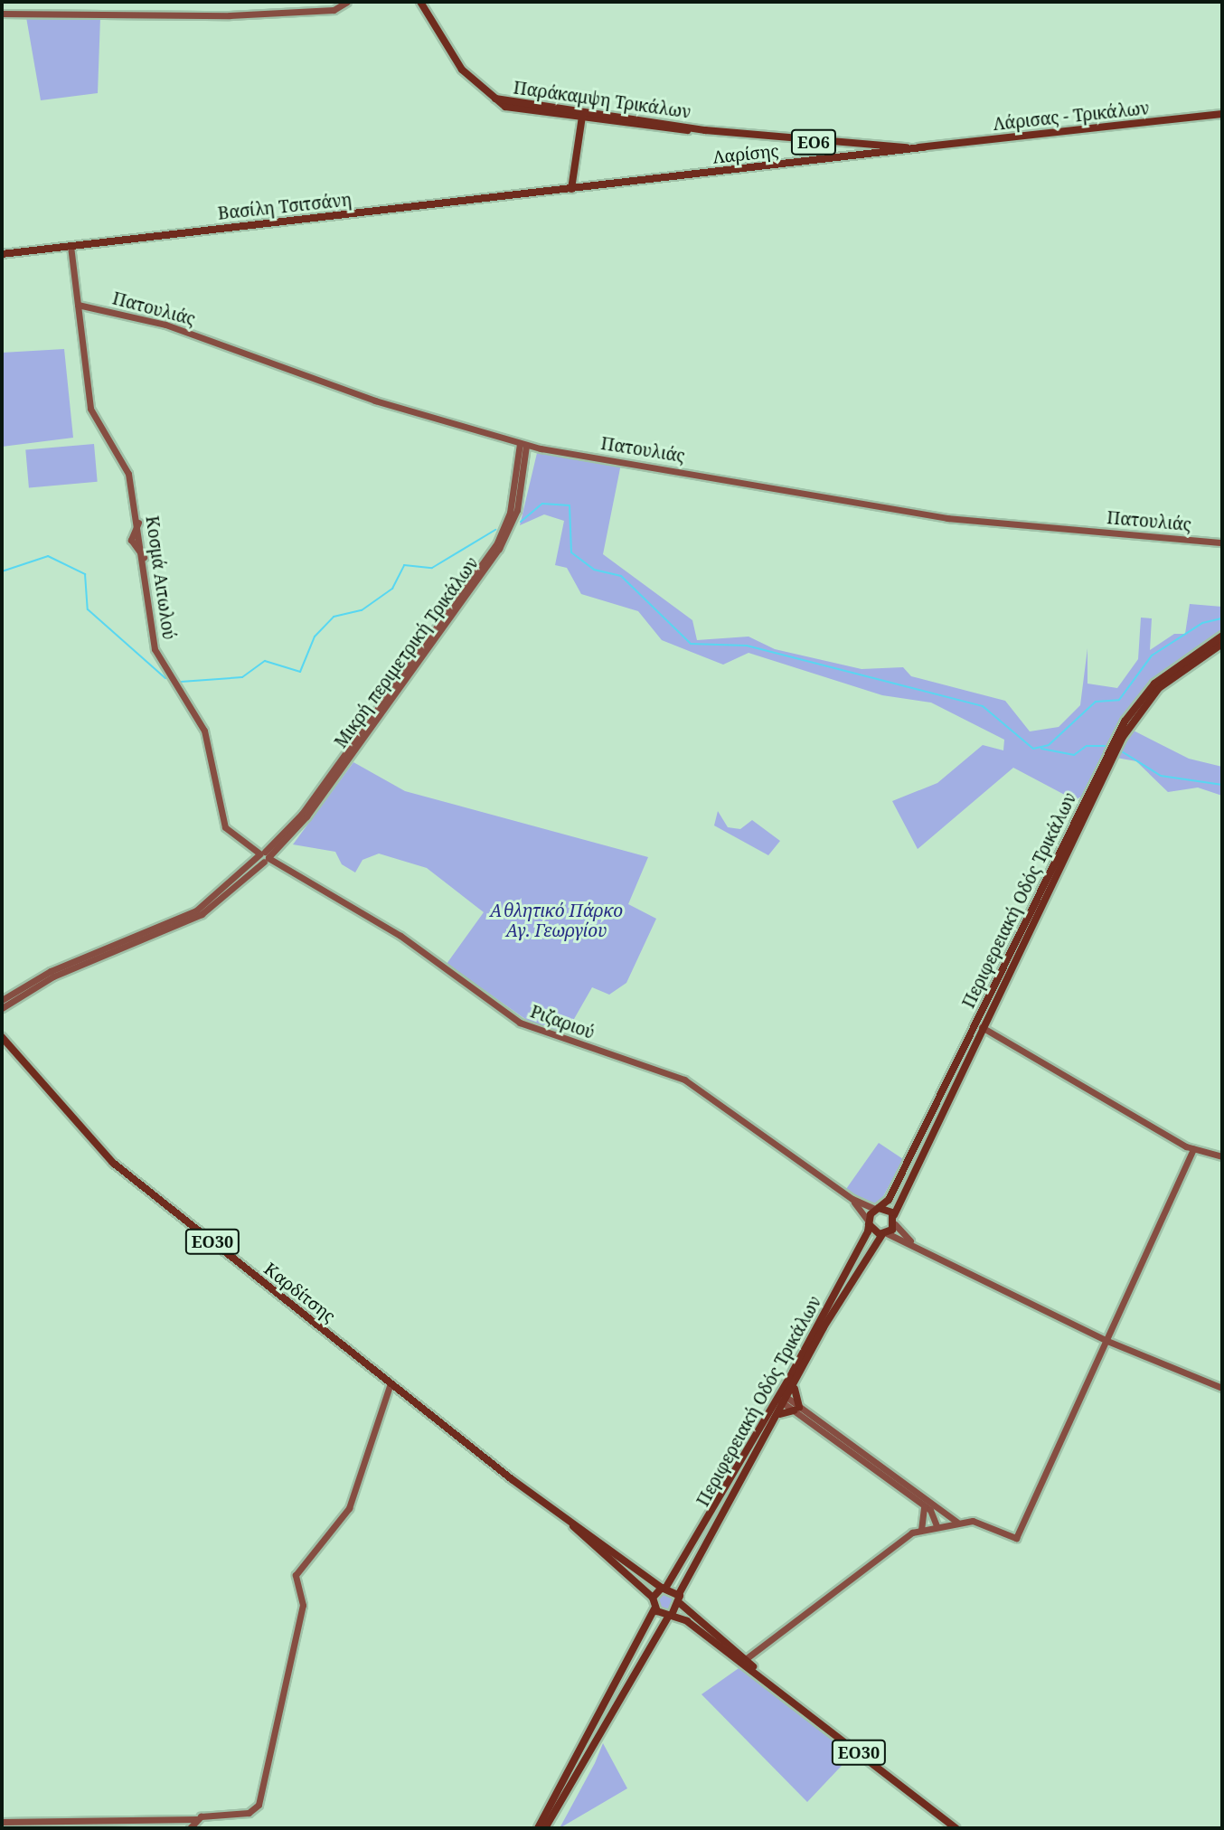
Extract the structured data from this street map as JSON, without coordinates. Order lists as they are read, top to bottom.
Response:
{
  "streets": {
    "main road": [
      "Παράκαμψη Τρικάλων",
      "Λάρισας - Τρικάλων",
      "ΕΟ6",
      "Λαρίσης",
      "Βασίλη Τσιτσάνη",
      "Περιφερειακή Οδός Τρικάλων",
      "ΕΟ30",
      "Καρδίτσης"
    ],
    "street": [
      "Πατουλιάς",
      "Κοσμά Αιτωλού",
      "Μικρή περιμετρική Τρικάλων",
      "Ριζαριού"
    ]
  },
  "crossings": [
    ["Παράκαμψη Τρικάλων", "Λάρισας - Τρικάλων"],
    ["Παράκαμψη Τρικάλων", "Λαρίσης"],
    ["Λάρισας - Τρικάλων", "Λαρίσης"],
    ["Λαρίσης", "Βασίλη Τσιτσάνη"],
    ["Βασίλη Τσιτσάνη", "Κοσμά Αιτωλού"],
    ["Πατουλιάς", "Κοσμά Αιτωλού"],
    ["Πατουλιάς", "Μικρή περιμετρική Τρικάλων"],
    ["Κοσμά Αιτωλού", "Μικρή περιμετρική Τρικάλων"],
    ["Κοσμά Αιτωλού", "Ριζαριού"],
    ["Μικρή περιμετρική Τρικάλων", "Ριζαριού"],
    ["Περιφερειακή Οδός Τρικάλων", "Ριζαριού"],
    ["Περιφερειακή Οδός Τρικάλων", "ΕΟ30"],
    ["Περιφερειακή Οδός Τρικάλων", "Καρδίτσης"],
    ["ΕΟ30", "Καρδίτσης"]
  ],
  "parks": ["Αθλητικό Πάρκο Αγ. Γεωργίου"]
}
